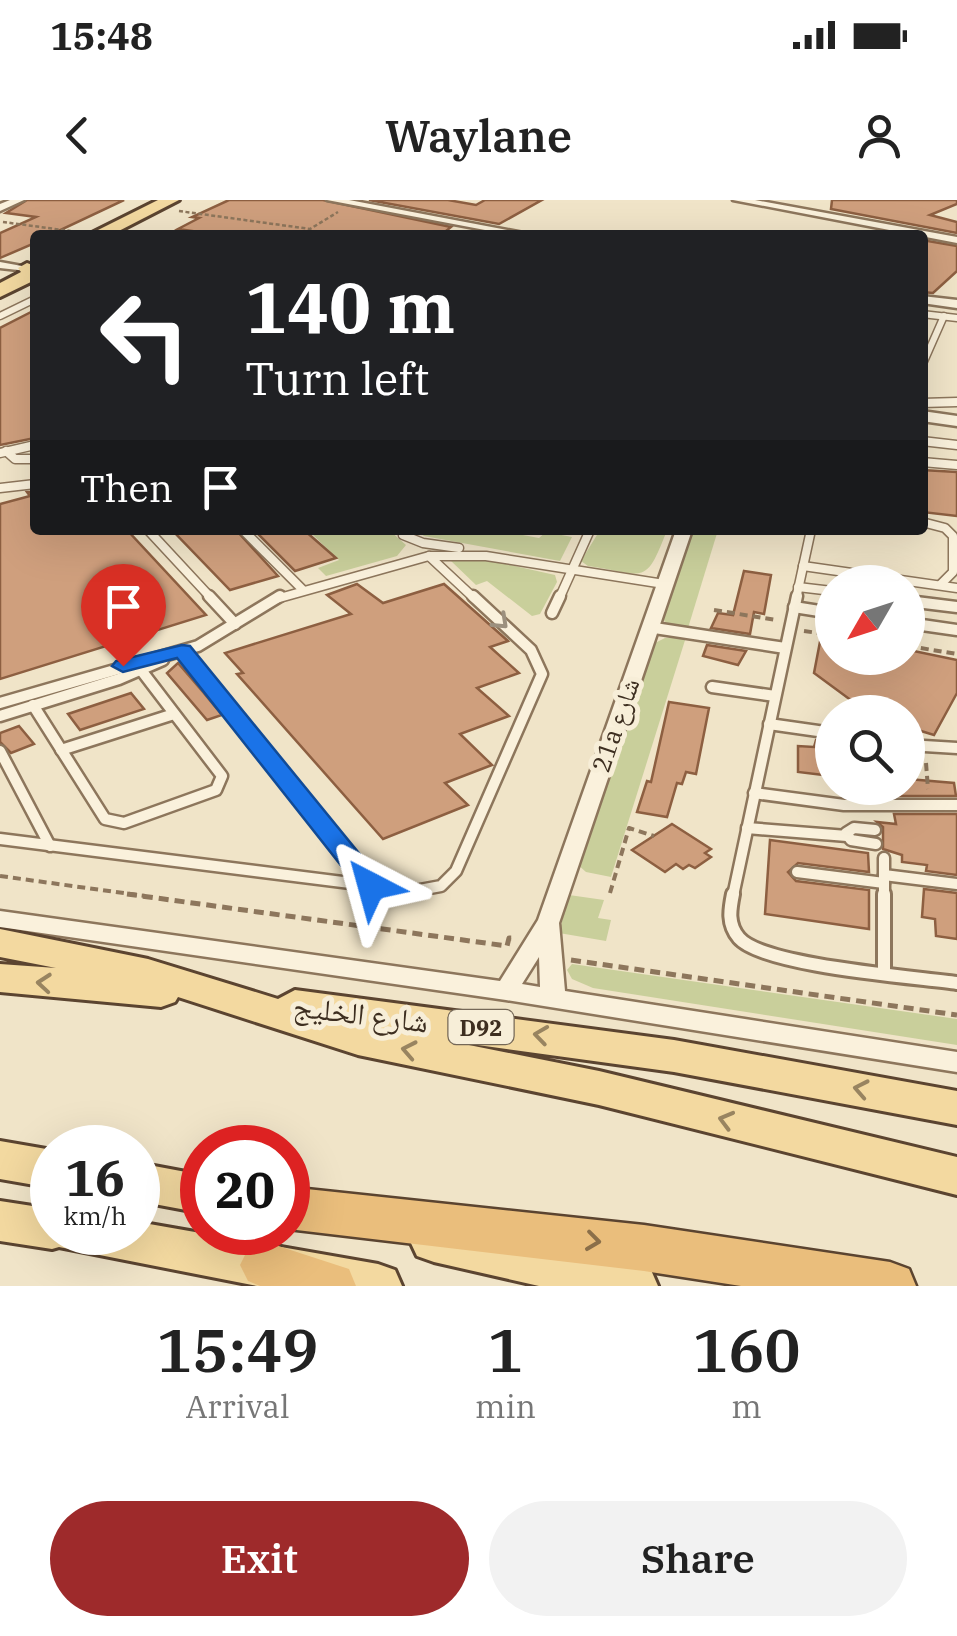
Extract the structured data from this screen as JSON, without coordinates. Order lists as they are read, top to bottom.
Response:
{
  "streets": {
    "main road": ["شارع الخليج", "D92"],
    "street": ["21a شارع"]
  },
  "north": "bottom left",
  "page": {
    "status": "15:48",
    "header": "Waylane",
    "turn": ["140 m", "Turn left"],
    "then": "Then",
    "speed": "16 km/h",
    "limit": "20",
    "eta": [
      "15:49",
      "Arrival",
      "1",
      "min",
      "160",
      "m"
    ],
    "buttons": ["Exit", "Share"]
  }
}
